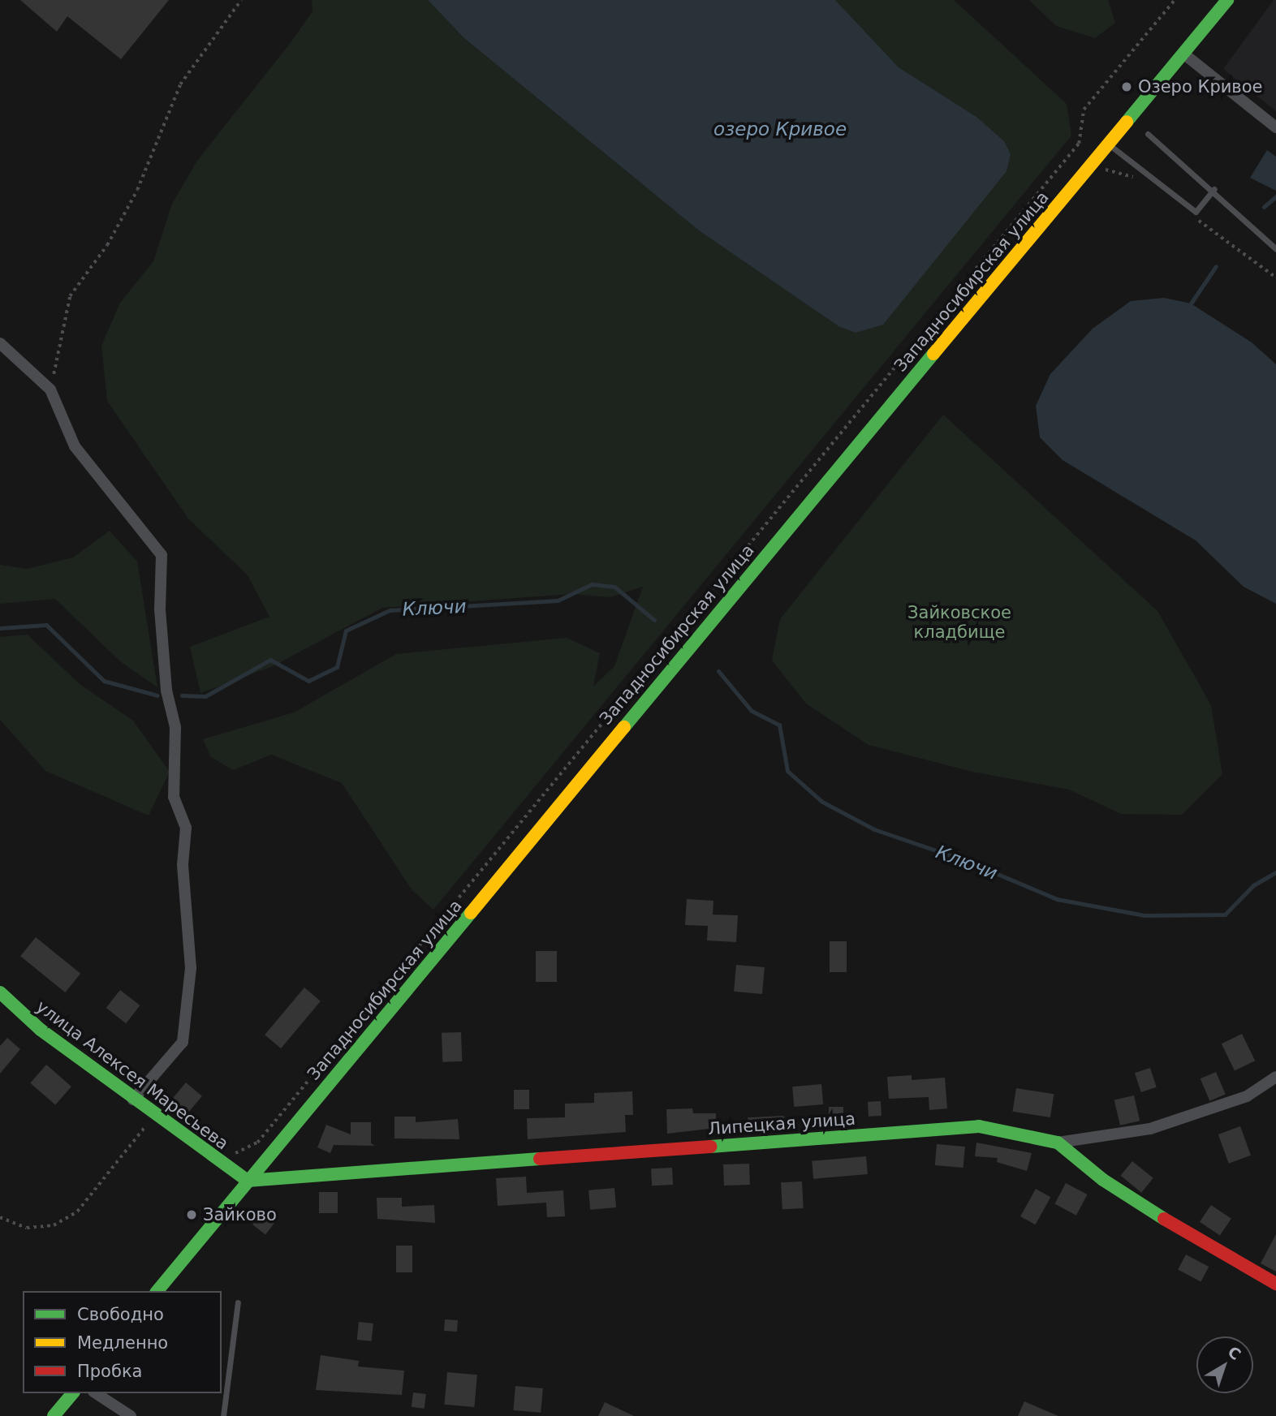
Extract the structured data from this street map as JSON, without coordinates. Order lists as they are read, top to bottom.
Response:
{
  "streets": {
    "main road": ["Западносибирская улица", "улица Алексея Маресьева", "Липецкая улица"]
  },
  "crossings": [
    ["Западносибирская улица", "улица Алексея Маресьева"],
    ["Западносибирская улица", "Липецкая улица"],
    ["улица Алексея Маресьева", "Липецкая улица"]
  ],
  "water": ["озеро Кривое", "Ключи"],
  "parks": ["Зайковское кладбище"],
  "places": ["Озеро Кривое", "Зайково"],
  "legend": ["Свободно", "Медленно", "Пробка"],
  "north": "top right"
}
